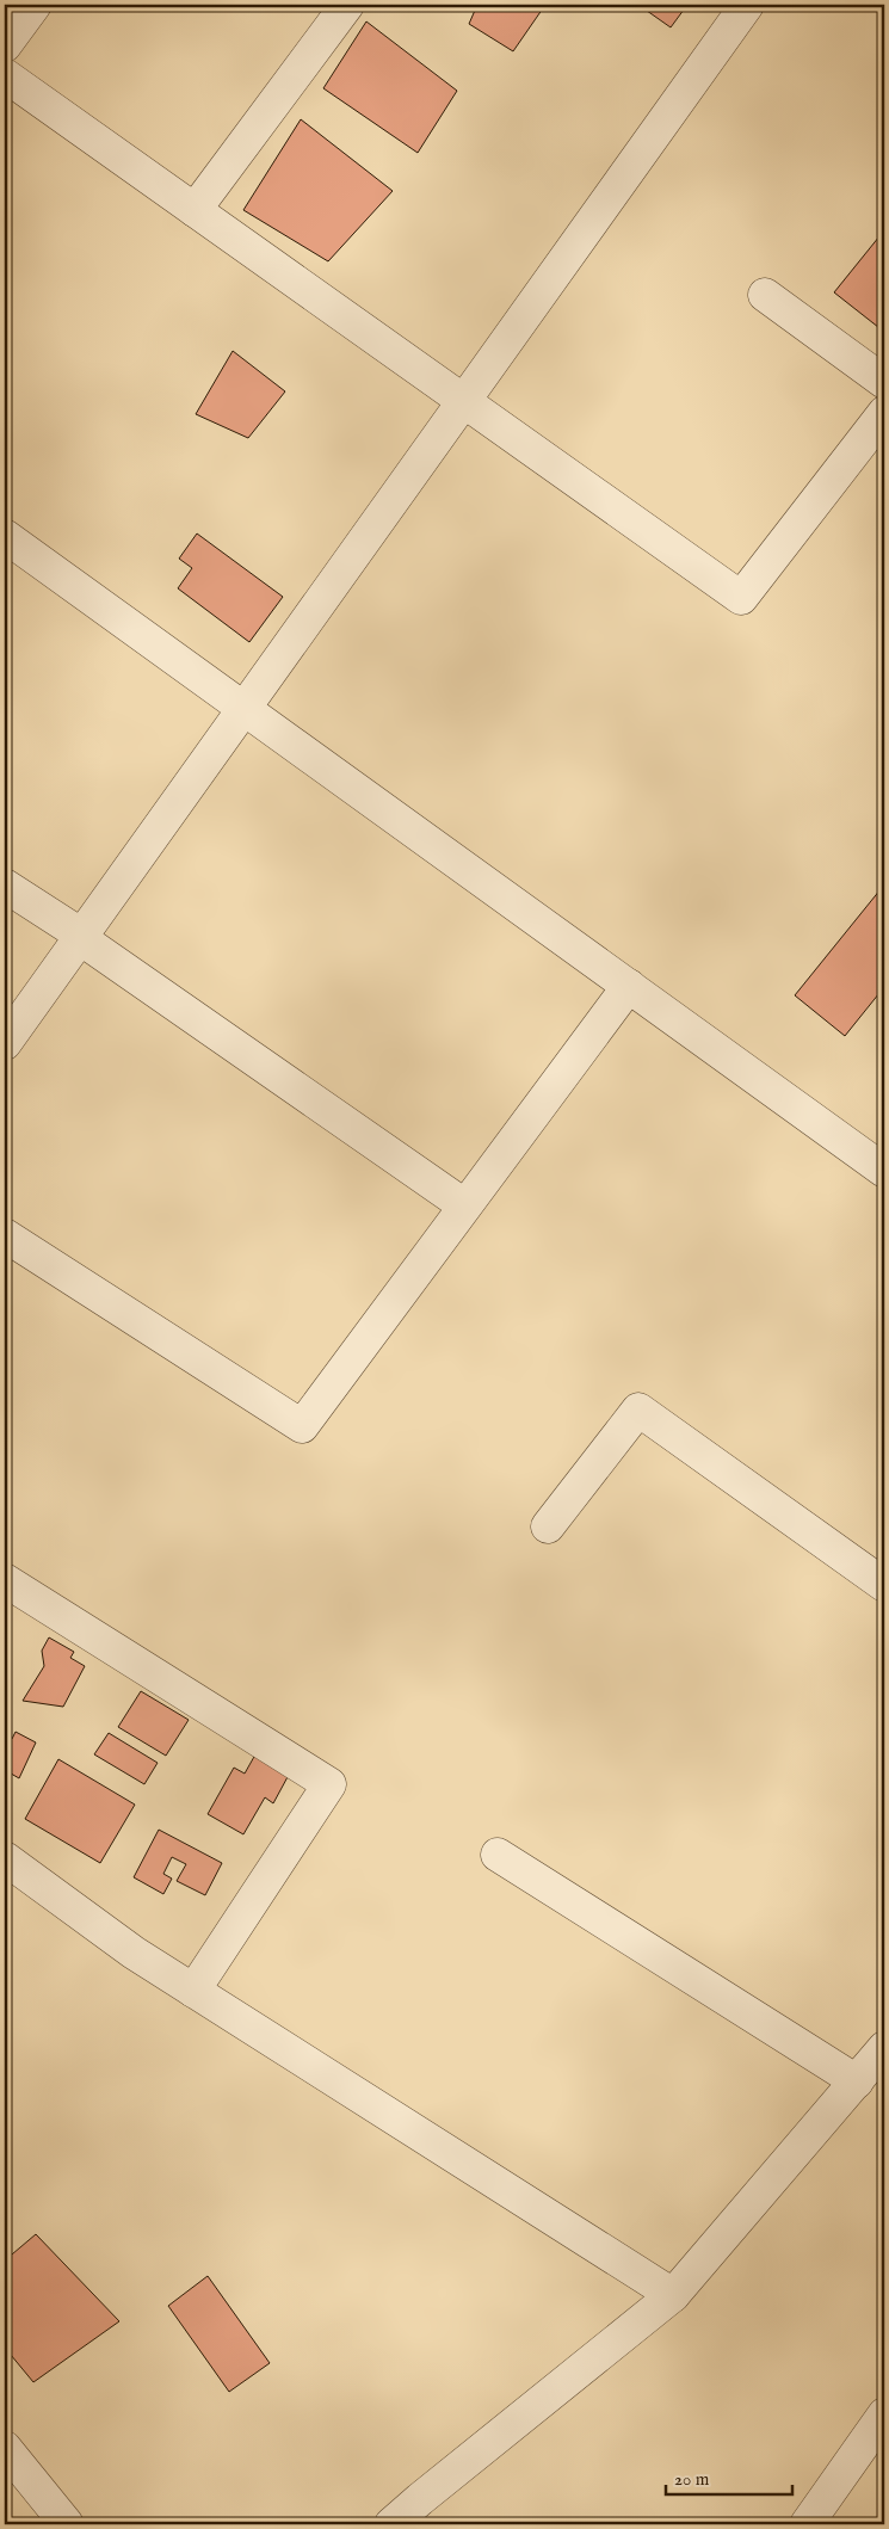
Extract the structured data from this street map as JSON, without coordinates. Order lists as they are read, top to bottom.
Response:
{
  "scale_bar": "20 m"
}
